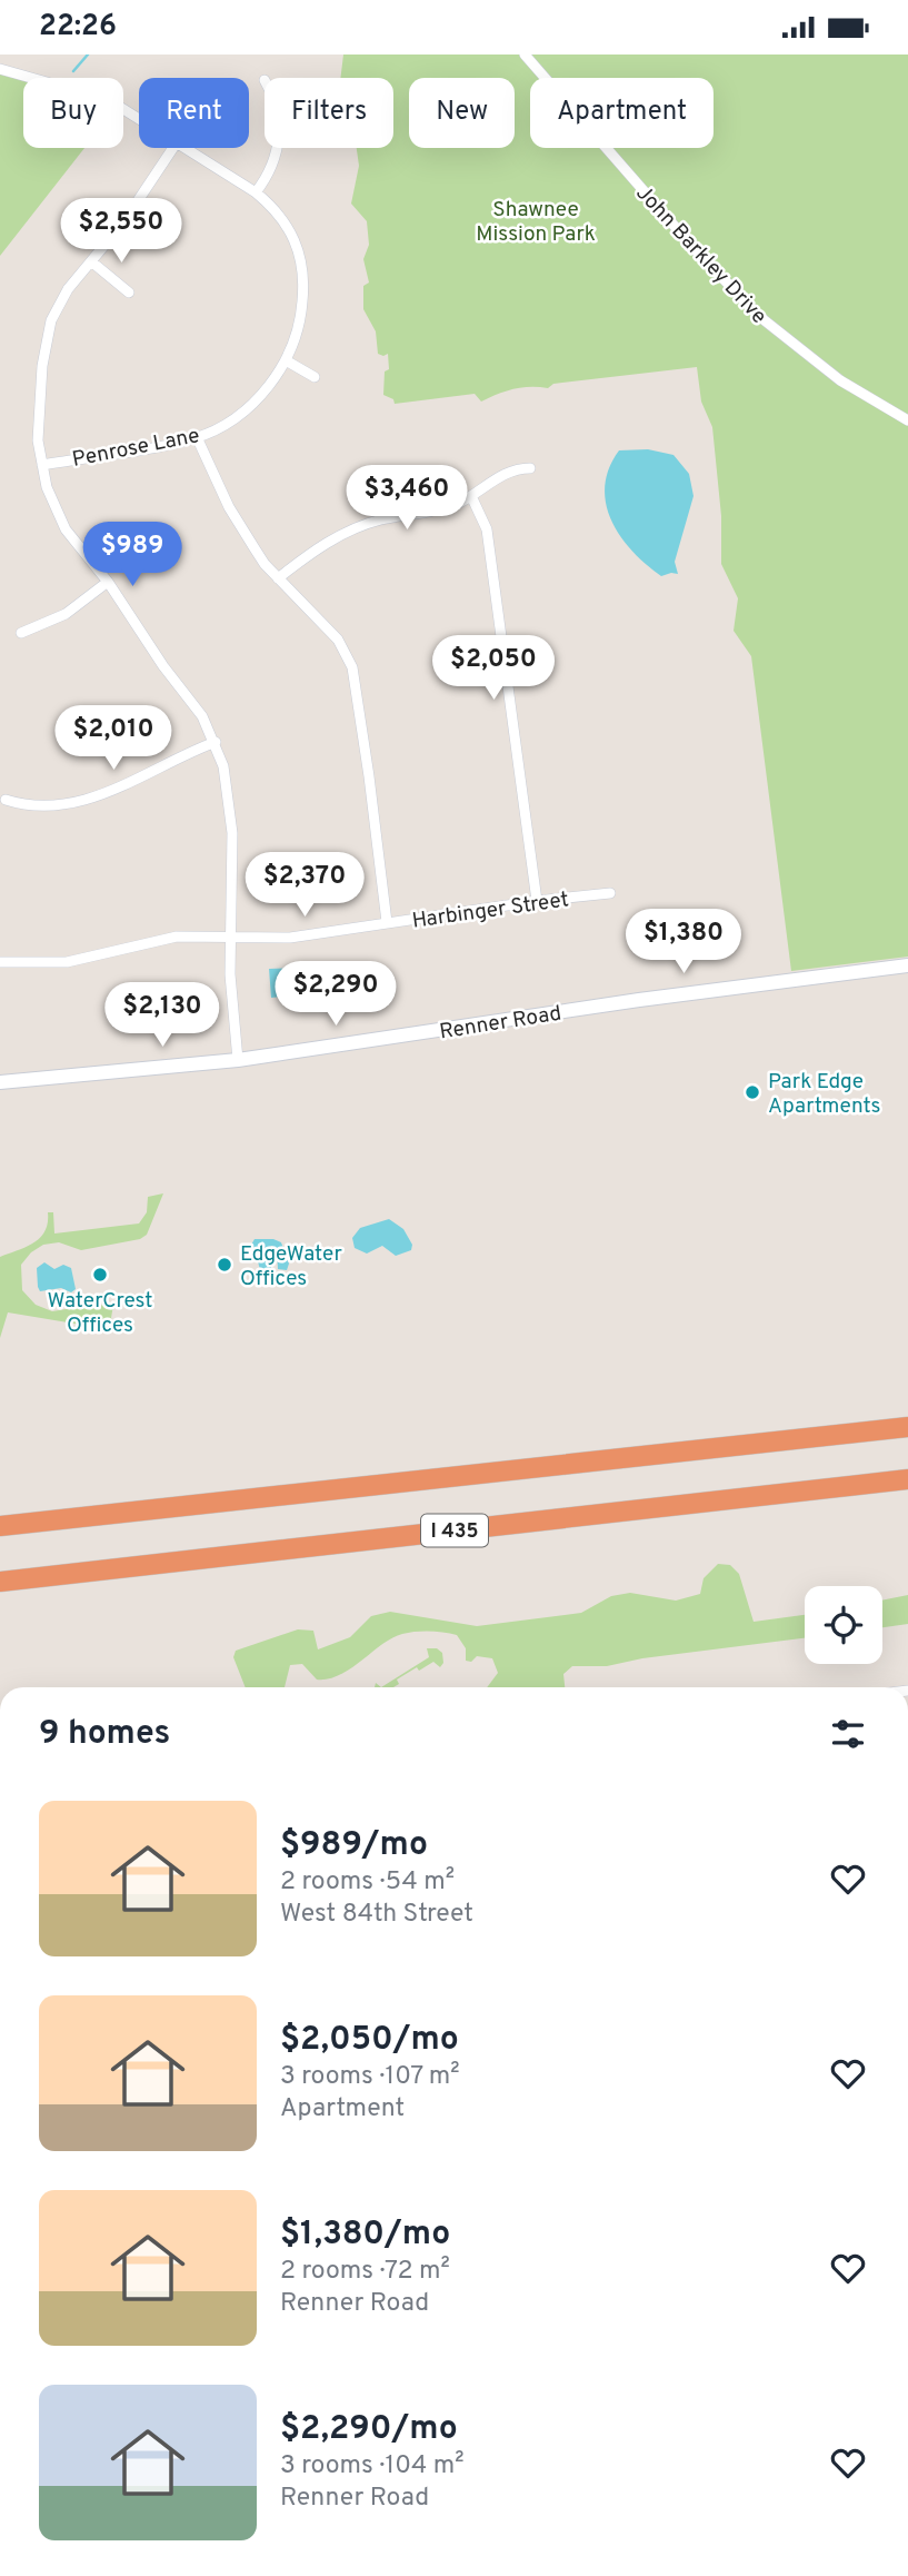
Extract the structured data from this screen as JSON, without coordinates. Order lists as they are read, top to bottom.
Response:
{
  "streets": {
    "highway": ["I 435"],
    "main road": ["Renner Road"],
    "street": ["John Barkley Drive", "Penrose Lane", "Harbinger Street"]
  },
  "parks": ["Shawnee Mission Park"],
  "places": ["Park Edge Apartments", "EdgeWater Offices", "WaterCrest Offices"],
  "page": {
    "status": "22:26",
    "chip": [
      "Buy",
      "Rent",
      "Filters",
      "New",
      "Apartment"
    ],
    "price": [
      "$2,550",
      "$3,460",
      "$989",
      "$2,050",
      "$2,010",
      "$2,370",
      "$1,380",
      "$2,290",
      "$2,130"
    ],
    "heading": "9 homes",
    "list": [
      {
        "name": "$989/mo",
        "note": "2 rooms · 54 m² · West 84th Street"
      },
      {
        "name": "$2,050/mo",
        "note": "3 rooms · 107 m² · Apartment"
      },
      {
        "name": "$1,380/mo",
        "note": "2 rooms · 72 m² · Renner Road"
      },
      {
        "name": "$2,290/mo",
        "note": "3 rooms · 104 m² · Renner Road"
      }
    ]
  }
}
